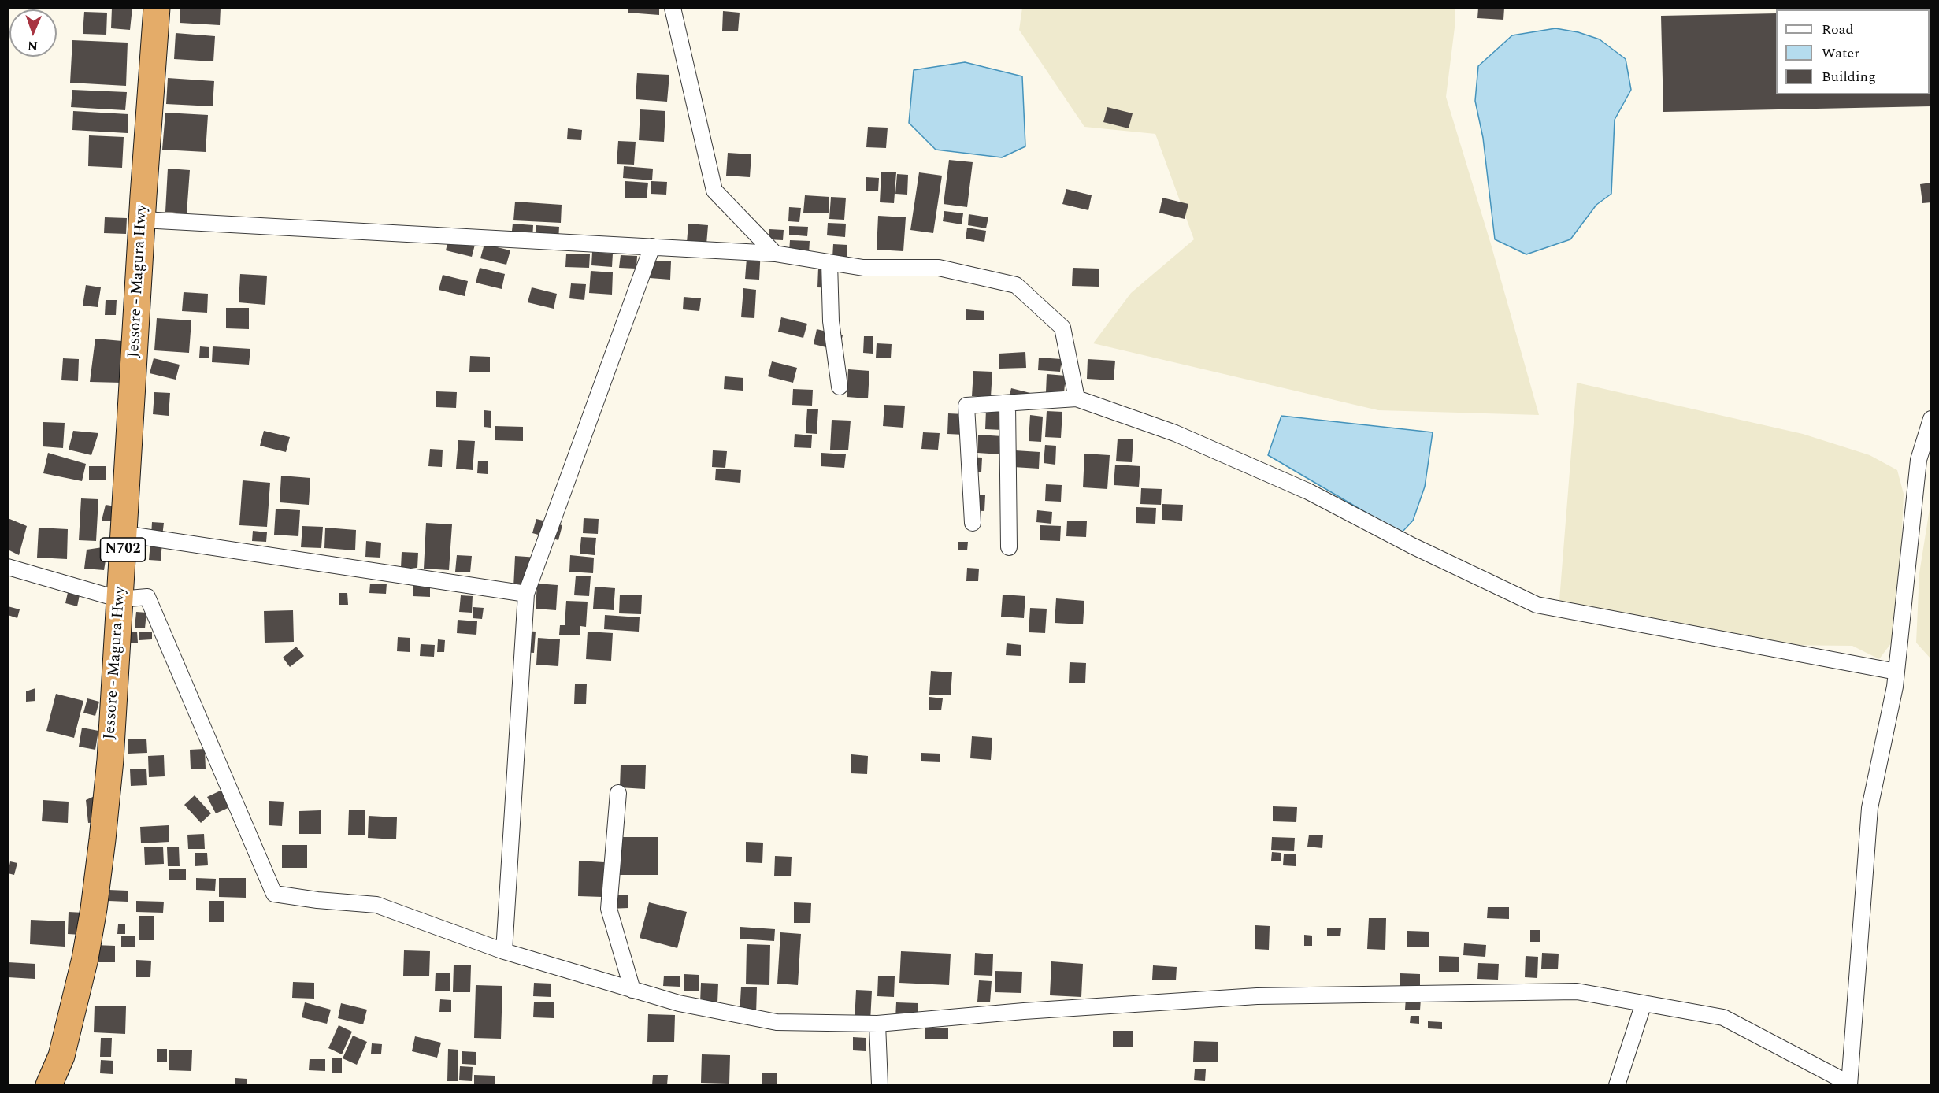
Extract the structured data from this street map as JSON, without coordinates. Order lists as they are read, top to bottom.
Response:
{
  "streets": {
    "highway": ["Jessore - Magura Hwy", "N702"]
  },
  "legend": ["Road", "Water", "Building"],
  "north": "bottom"
}
